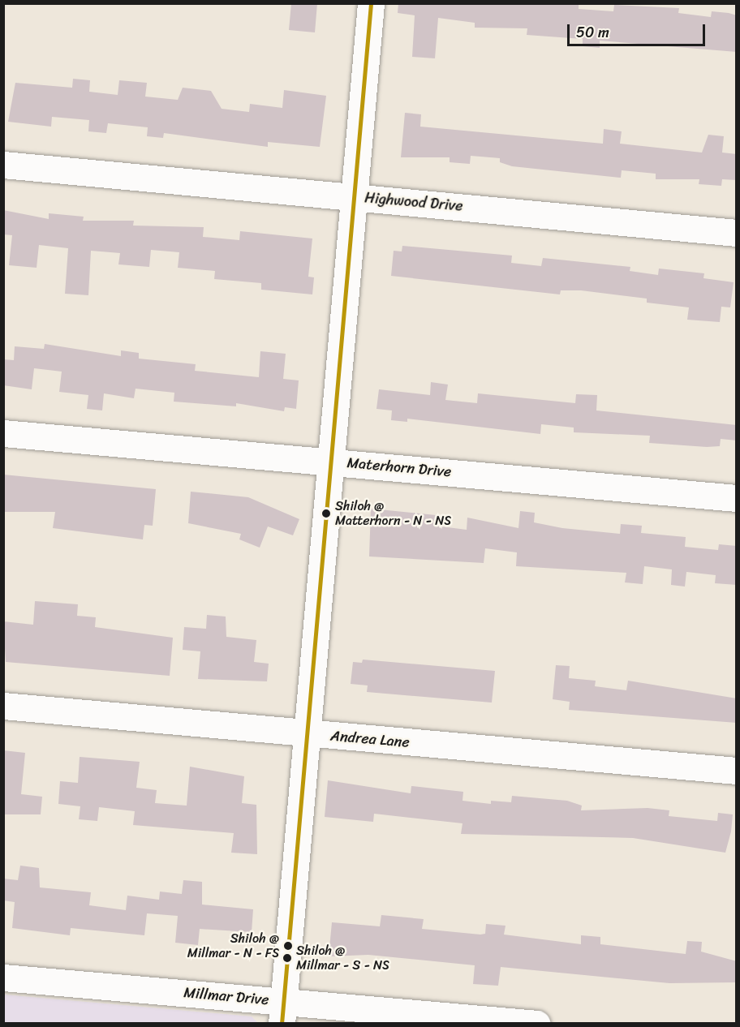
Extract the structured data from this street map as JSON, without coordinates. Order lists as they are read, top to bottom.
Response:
{
  "streets": {
    "street": [
      "Highwood Drive",
      "Materhorn Drive",
      "Andrea Lane",
      "Millmar Drive"
    ]
  },
  "places": ["Shiloh @ Matterhorn - N - NS", "Shiloh @ Millmar - N - FS", "Shiloh @ Millmar - S - NS"],
  "scale_bar": "50 m"
}
